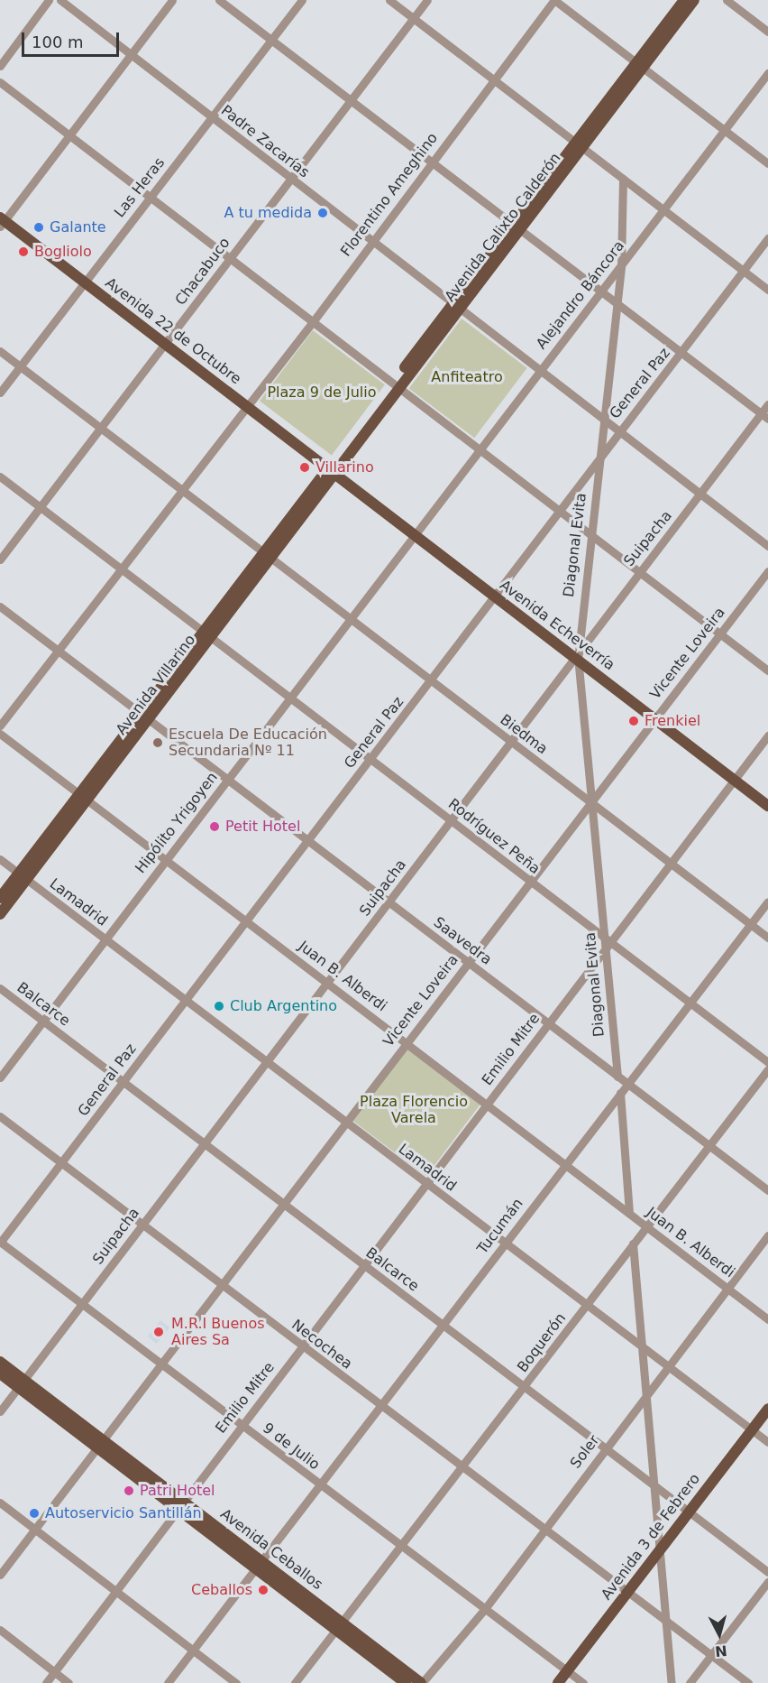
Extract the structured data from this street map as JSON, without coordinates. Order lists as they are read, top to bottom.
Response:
{
  "streets": {
    "main road": [
      "Avenida Calixto Calderón",
      "Avenida 22 de Octubre",
      "Avenida Echeverría",
      "Avenida Villarino",
      "Avenida 3 de Febrero",
      "Avenida Ceballos"
    ],
    "street": [
      "Padre Zacarías",
      "Las Heras",
      "Florentino Ameghino",
      "Chacabuco",
      "Alejandro Báncora",
      "General Paz",
      "Suipacha",
      "Diagonal Evita",
      "Vicente Loveira",
      "Biedma",
      "Hipólito Yrigoyen",
      "Rodríguez Peña",
      "Lamadrid",
      "Saavedra",
      "Juan B. Alberdi",
      "Balcarce",
      "Emilio Mitre",
      "Tucumán",
      "Boquerón",
      "Necochea",
      "9 de Julio",
      "Soler"
    ]
  },
  "crossings": [
    ["Padre Zacarías", "Las Heras"],
    ["Padre Zacarías", "Florentino Ameghino"],
    ["Padre Zacarías", "Avenida Calixto Calderón"],
    ["Padre Zacarías", "Chacabuco"],
    ["Padre Zacarías", "Alejandro Báncora"],
    ["Padre Zacarías", "General Paz"],
    ["Padre Zacarías", "Suipacha"],
    ["Padre Zacarías", "Diagonal Evita"],
    ["Las Heras", "Avenida 22 de Octubre"],
    ["Las Heras", "Biedma"],
    ["Florentino Ameghino", "Avenida 22 de Octubre"],
    ["Florentino Ameghino", "Biedma"],
    ["Florentino Ameghino", "Rodríguez Peña"],
    ["Florentino Ameghino", "Saavedra"],
    ["Avenida Calixto Calderón", "Avenida 22 de Octubre"],
    ["Avenida Calixto Calderón", "Avenida Echeverría"],
    ["Avenida Calixto Calderón", "Avenida Villarino"],
    ["Chacabuco", "Avenida 22 de Octubre"],
    ["Chacabuco", "Biedma"],
    ["Chacabuco", "Rodríguez Peña"],
    ["Alejandro Báncora", "Diagonal Evita"],
    ["Alejandro Báncora", "Avenida Echeverría"],
    ["Alejandro Báncora", "Hipólito Yrigoyen"],
    ["Avenida 22 de Octubre", "Avenida Echeverría"],
    ["Avenida 22 de Octubre", "Avenida Villarino"],
    ["General Paz", "Diagonal Evita"],
    ["General Paz", "Avenida Echeverría"],
    ["General Paz", "Biedma"],
    ["General Paz", "Rodríguez Peña"],
    ["General Paz", "Lamadrid"],
    ["General Paz", "Saavedra"],
    ["General Paz", "Juan B. Alberdi"],
    ["General Paz", "Balcarce"],
    ["General Paz", "Necochea"],
    ["General Paz", "9 de Julio"],
    ["Suipacha", "Diagonal Evita"],
    ["Suipacha", "Avenida Echeverría"],
    ["Suipacha", "Biedma"],
    ["Suipacha", "Rodríguez Peña"],
    ["Suipacha", "Lamadrid"],
    ["Suipacha", "Saavedra"],
    ["Suipacha", "Juan B. Alberdi"],
    ["Suipacha", "Balcarce"],
    ["Suipacha", "Necochea"],
    ["Suipacha", "9 de Julio"],
    ["Suipacha", "Avenida Ceballos"],
    ["Diagonal Evita", "Avenida Echeverría"],
    ["Diagonal Evita", "Vicente Loveira"],
    ["Diagonal Evita", "Biedma"],
    ["Diagonal Evita", "Rodríguez Peña"],
    ["Diagonal Evita", "Saavedra"],
    ["Diagonal Evita", "Emilio Mitre"],
    ["Avenida Echeverría", "Vicente Loveira"],
    ["Avenida Echeverría", "Avenida Villarino"],
    ["Avenida Echeverría", "Hipólito Yrigoyen"],
    ["Avenida Echeverría", "Emilio Mitre"],
    ["Vicente Loveira", "Biedma"],
    ["Vicente Loveira", "Rodríguez Peña"],
    ["Vicente Loveira", "Lamadrid"],
    ["Vicente Loveira", "Saavedra"],
    ["Vicente Loveira", "Juan B. Alberdi"],
    ["Vicente Loveira", "Balcarce"],
    ["Vicente Loveira", "Necochea"],
    ["Vicente Loveira", "9 de Julio"],
    ["Vicente Loveira", "Avenida Ceballos"],
    ["Avenida Villarino", "Biedma"],
    ["Avenida Villarino", "Rodríguez Peña"],
    ["Avenida Villarino", "Lamadrid"],
    ["Avenida Villarino", "Saavedra"],
    ["Avenida Villarino", "Juan B. Alberdi"],
    ["Biedma", "Hipólito Yrigoyen"],
    ["Biedma", "Emilio Mitre"],
    ["Biedma", "Tucumán"],
    ["Hipólito Yrigoyen", "Rodríguez Peña"],
    ["Hipólito Yrigoyen", "Lamadrid"],
    ["Hipólito Yrigoyen", "Saavedra"],
    ["Hipólito Yrigoyen", "Juan B. Alberdi"],
    ["Hipólito Yrigoyen", "Balcarce"],
    ["Rodríguez Peña", "Emilio Mitre"],
    ["Rodríguez Peña", "Tucumán"],
    ["Lamadrid", "Emilio Mitre"],
    ["Lamadrid", "Tucumán"],
    ["Lamadrid", "Boquerón"],
    ["Lamadrid", "Soler"],
    ["Lamadrid", "Avenida 3 de Febrero"],
    ["Saavedra", "Emilio Mitre"],
    ["Saavedra", "Tucumán"],
    ["Saavedra", "Boquerón"],
    ["Juan B. Alberdi", "Emilio Mitre"],
    ["Juan B. Alberdi", "Tucumán"],
    ["Juan B. Alberdi", "Boquerón"],
    ["Juan B. Alberdi", "Soler"],
    ["Balcarce", "Emilio Mitre"],
    ["Balcarce", "Tucumán"],
    ["Balcarce", "Boquerón"],
    ["Balcarce", "Soler"],
    ["Balcarce", "Avenida 3 de Febrero"],
    ["Emilio Mitre", "Necochea"],
    ["Emilio Mitre", "9 de Julio"],
    ["Emilio Mitre", "Avenida Ceballos"],
    ["Tucumán", "Necochea"],
    ["Tucumán", "9 de Julio"],
    ["Tucumán", "Avenida Ceballos"],
    ["Boquerón", "Necochea"],
    ["Boquerón", "9 de Julio"],
    ["Boquerón", "Avenida Ceballos"],
    ["Necochea", "Soler"],
    ["Necochea", "Avenida 3 de Febrero"],
    ["9 de Julio", "Soler"],
    ["9 de Julio", "Avenida 3 de Febrero"],
    ["Soler", "Avenida Ceballos"]
  ],
  "parks": ["Anfiteatro", "Plaza 9 de Julio", "Plaza Florencio Varela"],
  "places": [
    "A tu medida",
    "Galante",
    "Bogliolo",
    "Villarino",
    "Frenkiel",
    "Escuela De Educación Secundaria Nº 11",
    "Petit Hotel",
    "Club Argentino",
    "M.R.I Buenos Aires Sa",
    "Patri Hotel",
    "Autoservicio Santillán",
    "Ceballos"
  ],
  "scale_bar": "100 m",
  "north": "bottom"
}
